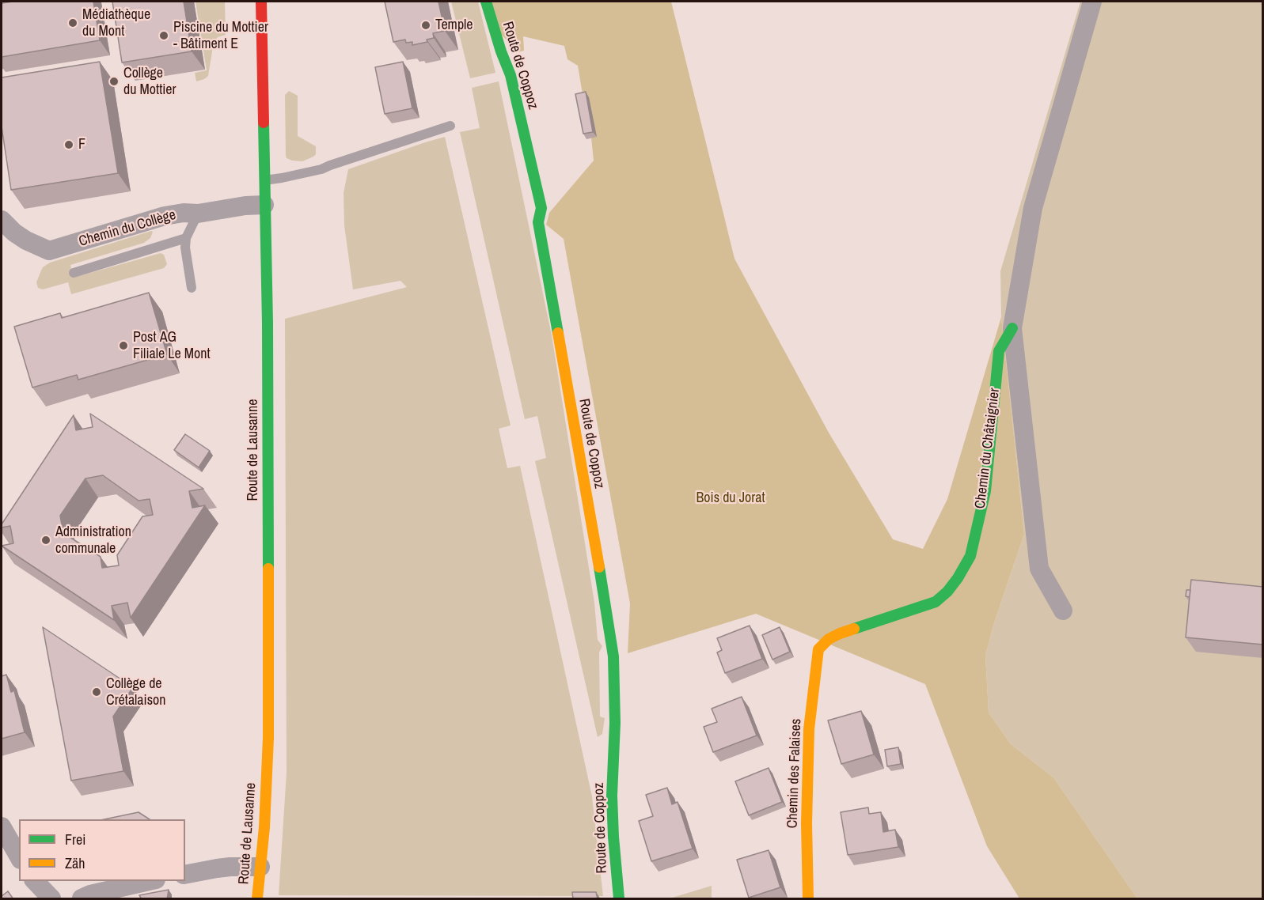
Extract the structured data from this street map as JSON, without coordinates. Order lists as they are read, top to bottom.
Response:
{
  "streets": {
    "street": [
      "Route de Coppoz",
      "Chemin du Collège",
      "Chemin du Châtaignier",
      "Route de Lausanne",
      "Chemin des Falaises"
    ]
  },
  "crossings": [
    ["Chemin du Collège", "Route de Lausanne"],
    ["Chemin du Châtaignier", "Chemin des Falaises"]
  ],
  "parks": ["Bois du Jorat"],
  "places": [
    "Médiathèque du Mont",
    "Temple",
    "Piscine du Mottier - Bâtiment E",
    "Collège du Mottier",
    "F",
    "Post AG Filiale Le Mont",
    "Administration communale",
    "Collège de Crétalaison"
  ],
  "legend": ["Frei", "Zäh"]
}
